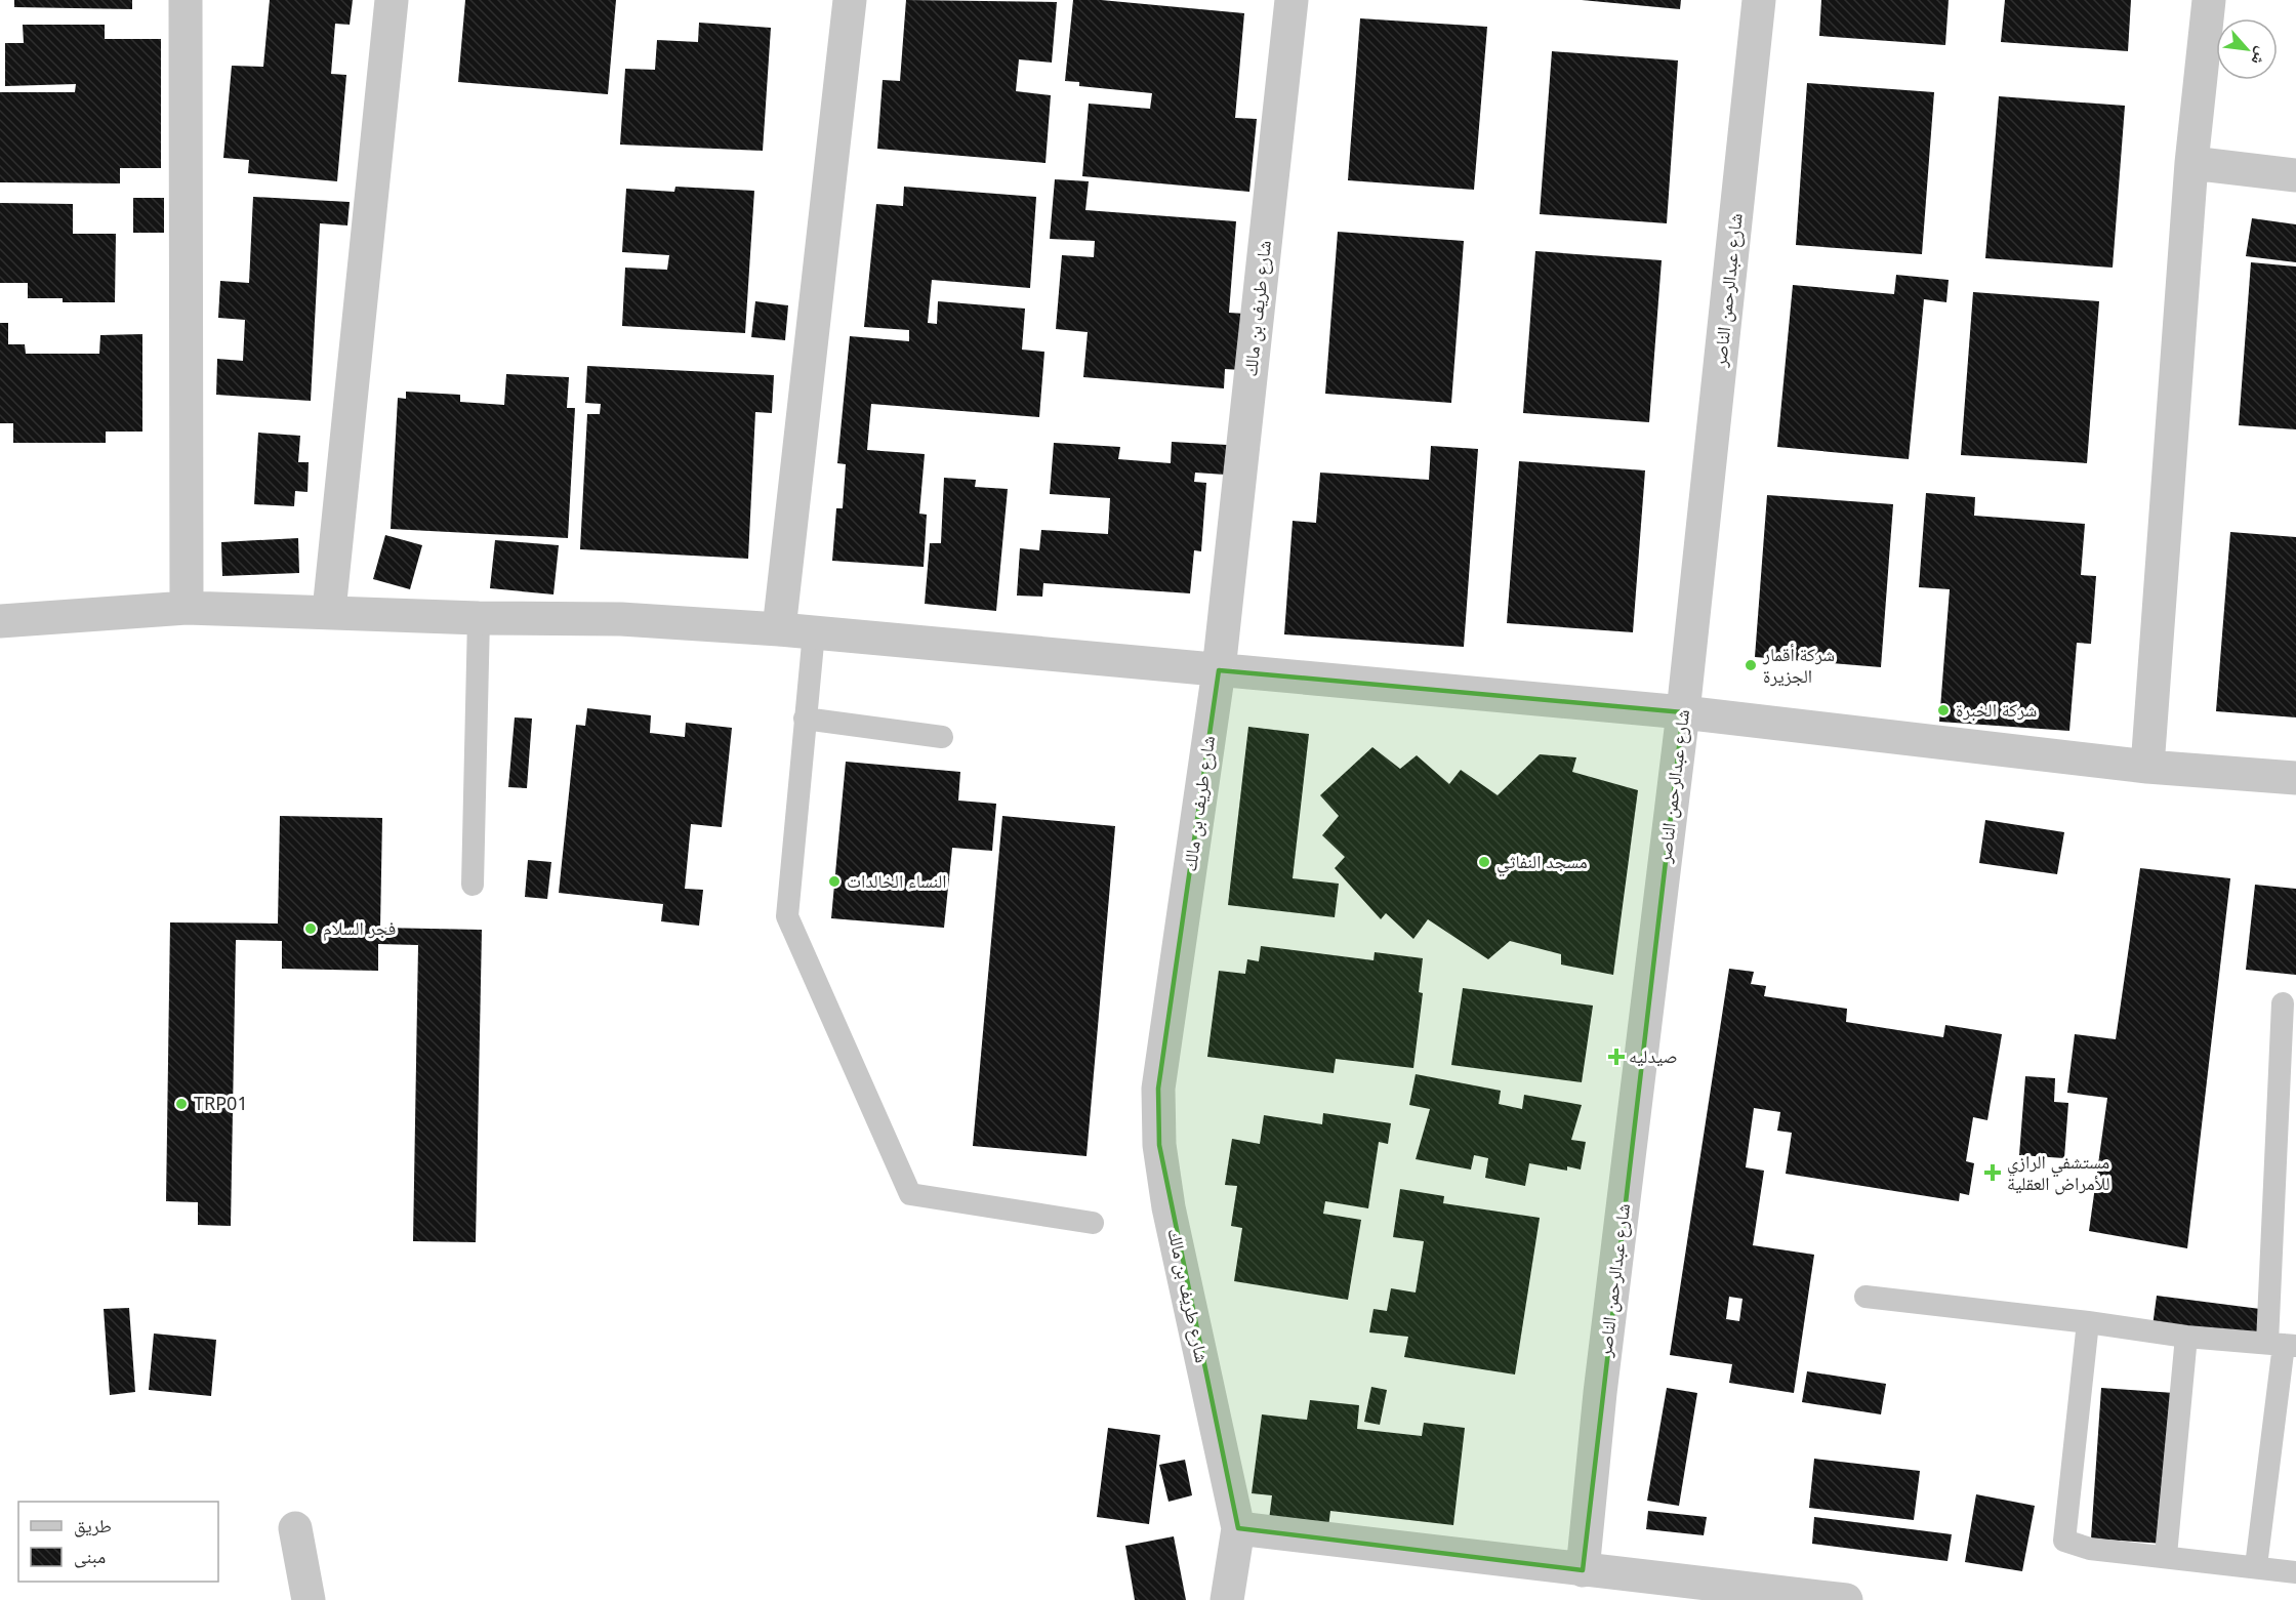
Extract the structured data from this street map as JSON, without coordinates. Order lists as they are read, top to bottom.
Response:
{
  "streets": {
    "street": ["شارع عبدالرحمن الناصر", "شارع طريف بن مالك"]
  },
  "places": {
    "other": [
      "شركة أقمار الجزيرة",
      "شركة الخبرة",
      "مسجد النفاثي",
      "النساء الخالدات",
      "فجر السلام",
      "TRP01"
    ],
    "health": ["صيدليه", "مستشفي الرازي للأمراض العقلية"]
  },
  "legend": ["طريق", "مبنى"],
  "north": "bottom right"
}
